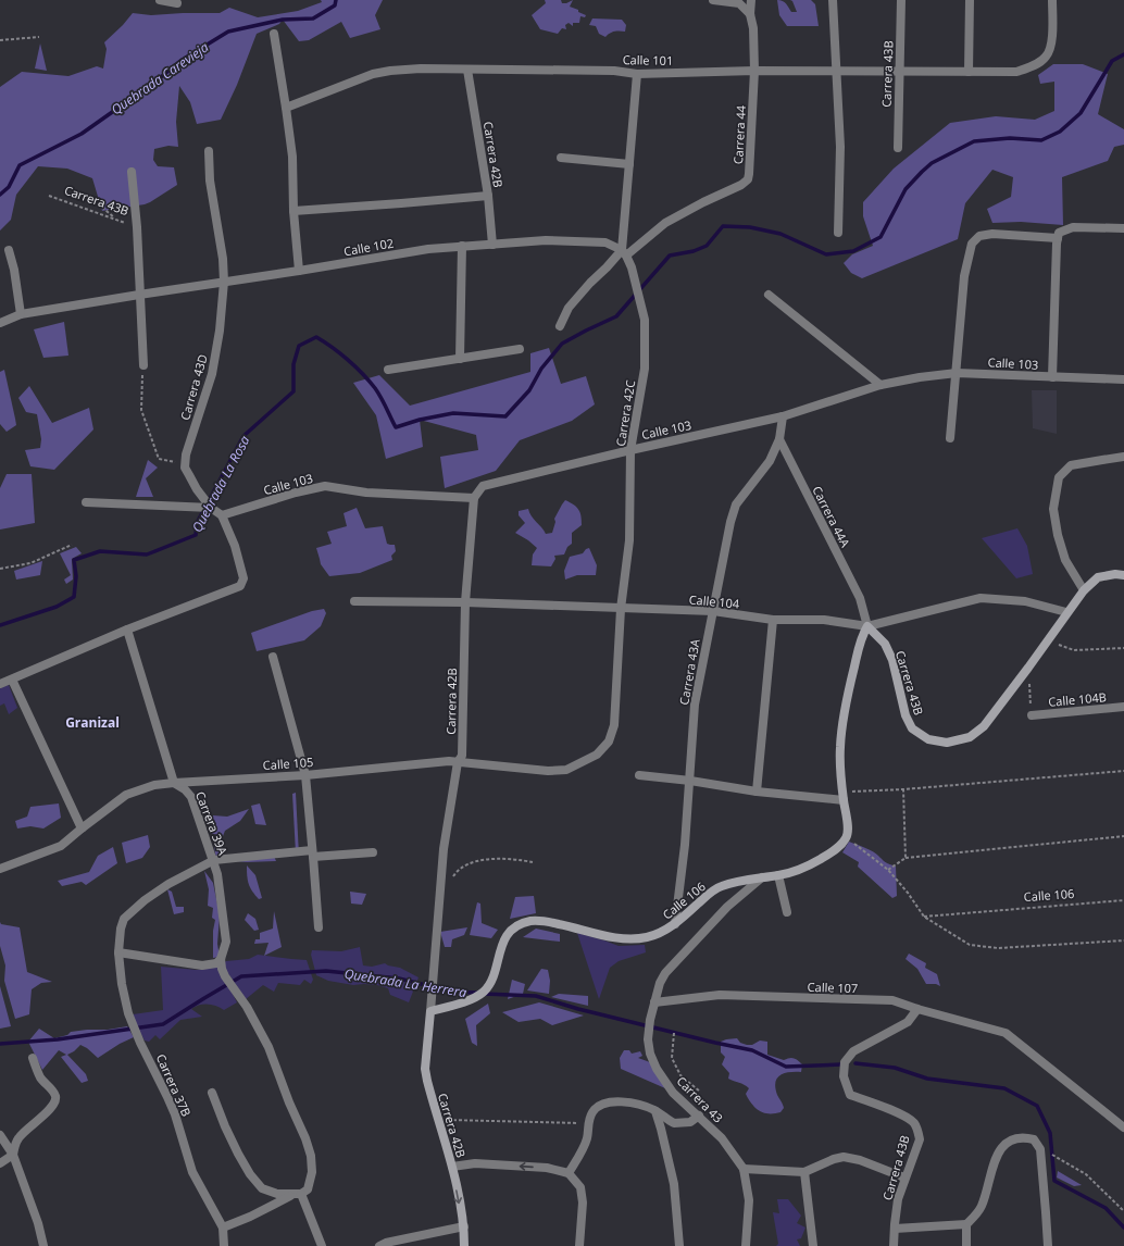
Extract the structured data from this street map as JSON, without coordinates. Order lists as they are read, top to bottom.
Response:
{
  "streets": {
    "street": [
      "Calle 101",
      "Carrera 43B",
      "Carrera 44",
      "Carrera 42B",
      "Calle 102",
      "Calle 103",
      "Carrera 43D",
      "Carrera 42C",
      "Carrera 44A",
      "Calle 104",
      "Carrera 43A",
      "Calle 104B",
      "Calle 105",
      "Carrera 39A",
      "Calle 106",
      "Calle 107",
      "Carrera 37B",
      "Carrera 43"
    ]
  },
  "crossings": [
    ["Calle 101", "Carrera 43B"],
    ["Calle 101", "Carrera 44"],
    ["Calle 101", "Carrera 42B"],
    ["Calle 101", "Carrera 42C"],
    ["Carrera 43B", "Carrera 44A"],
    ["Carrera 43B", "Calle 104"],
    ["Carrera 43B", "Calle 107"],
    ["Carrera 44", "Calle 102"],
    ["Carrera 44", "Carrera 42C"],
    ["Carrera 42B", "Calle 102"],
    ["Carrera 42B", "Calle 103"],
    ["Carrera 42B", "Calle 104"],
    ["Carrera 42B", "Calle 105"],
    ["Carrera 42B", "Calle 106"],
    ["Calle 102", "Carrera 43D"],
    ["Calle 102", "Carrera 42C"],
    ["Calle 103", "Carrera 42C"],
    ["Carrera 42C", "Calle 104"],
    ["Carrera 42C", "Calle 105"],
    ["Carrera 44A", "Calle 104"],
    ["Carrera 44A", "Carrera 43A"],
    ["Calle 104", "Carrera 43A"],
    ["Carrera 43A", "Calle 106"],
    ["Calle 105", "Carrera 39A"],
    ["Carrera 39A", "Carrera 37B"],
    ["Calle 106", "Carrera 43"],
    ["Calle 107", "Carrera 43"]
  ],
  "districts": ["Granizal"],
  "water": ["Quebrada Carevieja", "Quebrada La Rosa", "Quebrada La Herrera"]
}
